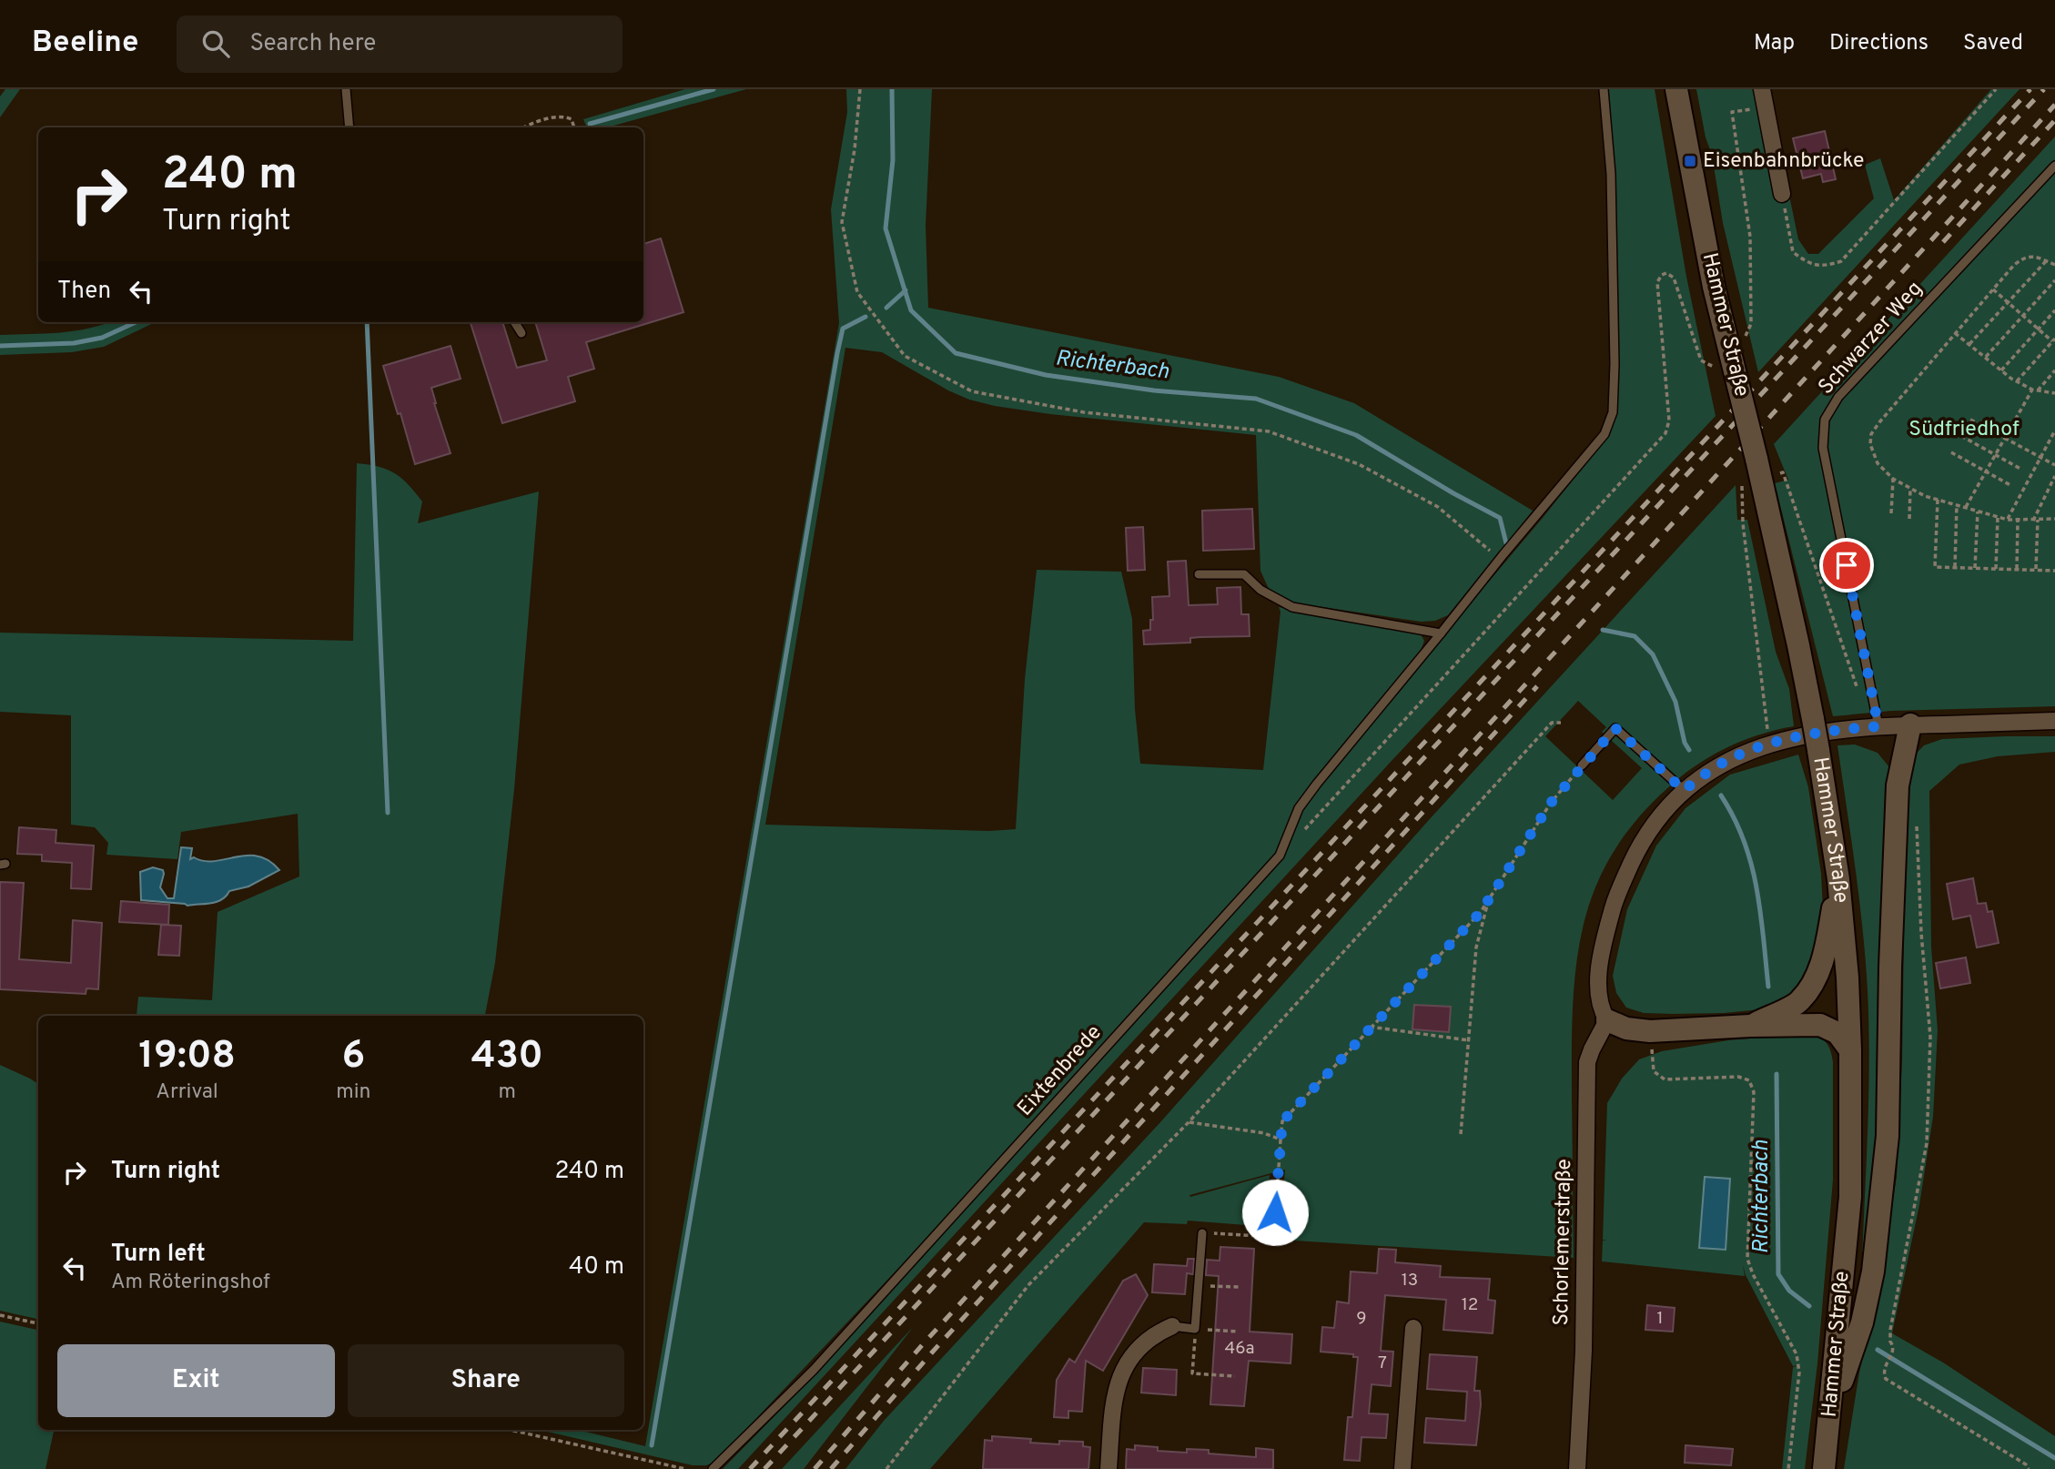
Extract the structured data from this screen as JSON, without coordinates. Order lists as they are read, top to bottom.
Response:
{
  "streets": {
    "main road": ["Hammer Straße"],
    "street": ["Schorlemerstraße"],
    "lane": ["Schwarzer Weg", "Eixtenbrede"]
  },
  "water": ["Richterbach"],
  "parks": ["Südfriedhof"],
  "places": {
    "transit": ["Eisenbahnbrücke"]
  },
  "house_numbers": [
    "13",
    "12",
    "9",
    "1",
    "46a",
    "7"
  ],
  "page": {
    "header": "Beeline",
    "search": "Search here",
    "nav": ["Map", "Directions", "Saved"],
    "turn": ["240 m", "Turn right"],
    "then": "Then",
    "eta": [
      "19:08",
      "Arrival",
      "6",
      "min",
      "430",
      "m"
    ],
    "list": [
      {
        "name": "Turn right",
        "value": "240 m"
      },
      {
        "name": "Turn left",
        "note": "Am Röteringshof",
        "value": "40 m"
      }
    ],
    "buttons": ["Exit", "Share"]
  }
}
